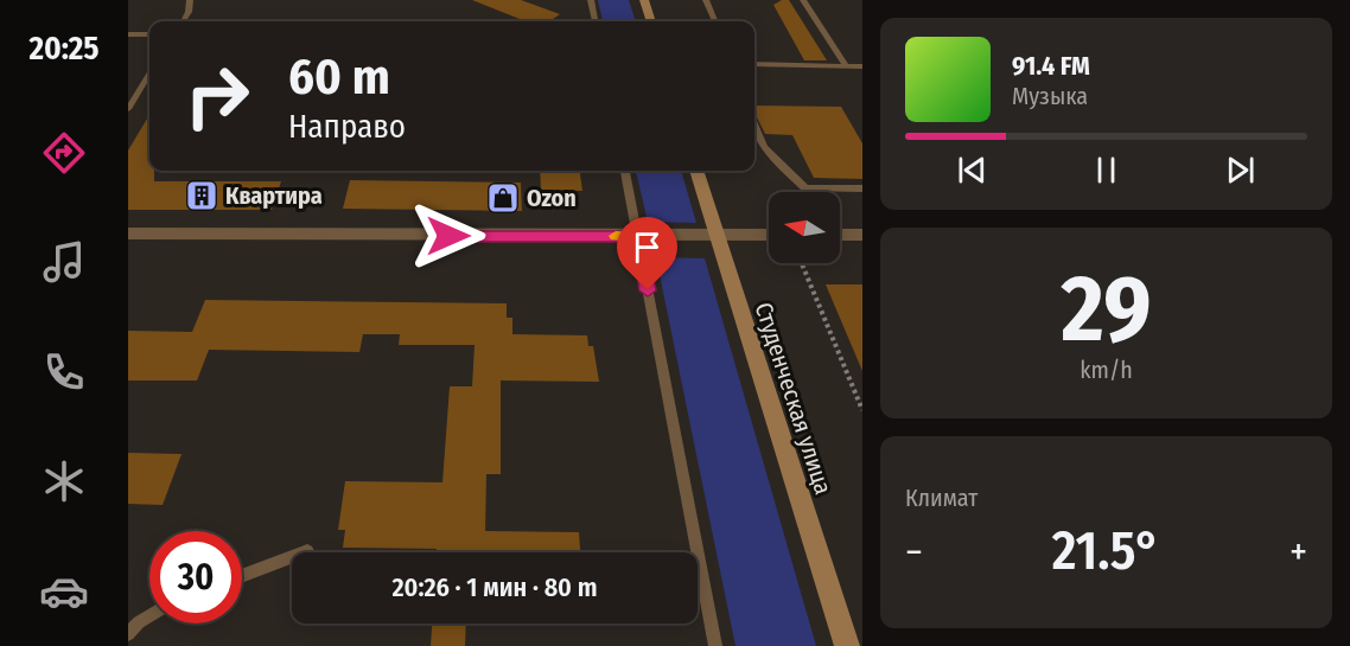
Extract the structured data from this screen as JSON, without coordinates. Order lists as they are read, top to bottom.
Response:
{
  "streets": {
    "main road": ["Студенческая улица"]
  },
  "places": {
    "building": ["Квартира"],
    "shop": ["Ozon"]
  },
  "north": "left",
  "page": {
    "tabs": "20:25",
    "turn": ["60 m", "Направо"],
    "song": ["91.4 FM", "Музыка"],
    "tile": [
      ["29", "km/h"],
      "Климат"
    ],
    "heat": ["−", "21.5°", "+"],
    "limit": "30",
    "trip": "20:26 · 1 мин · 80 m"
  }
}
